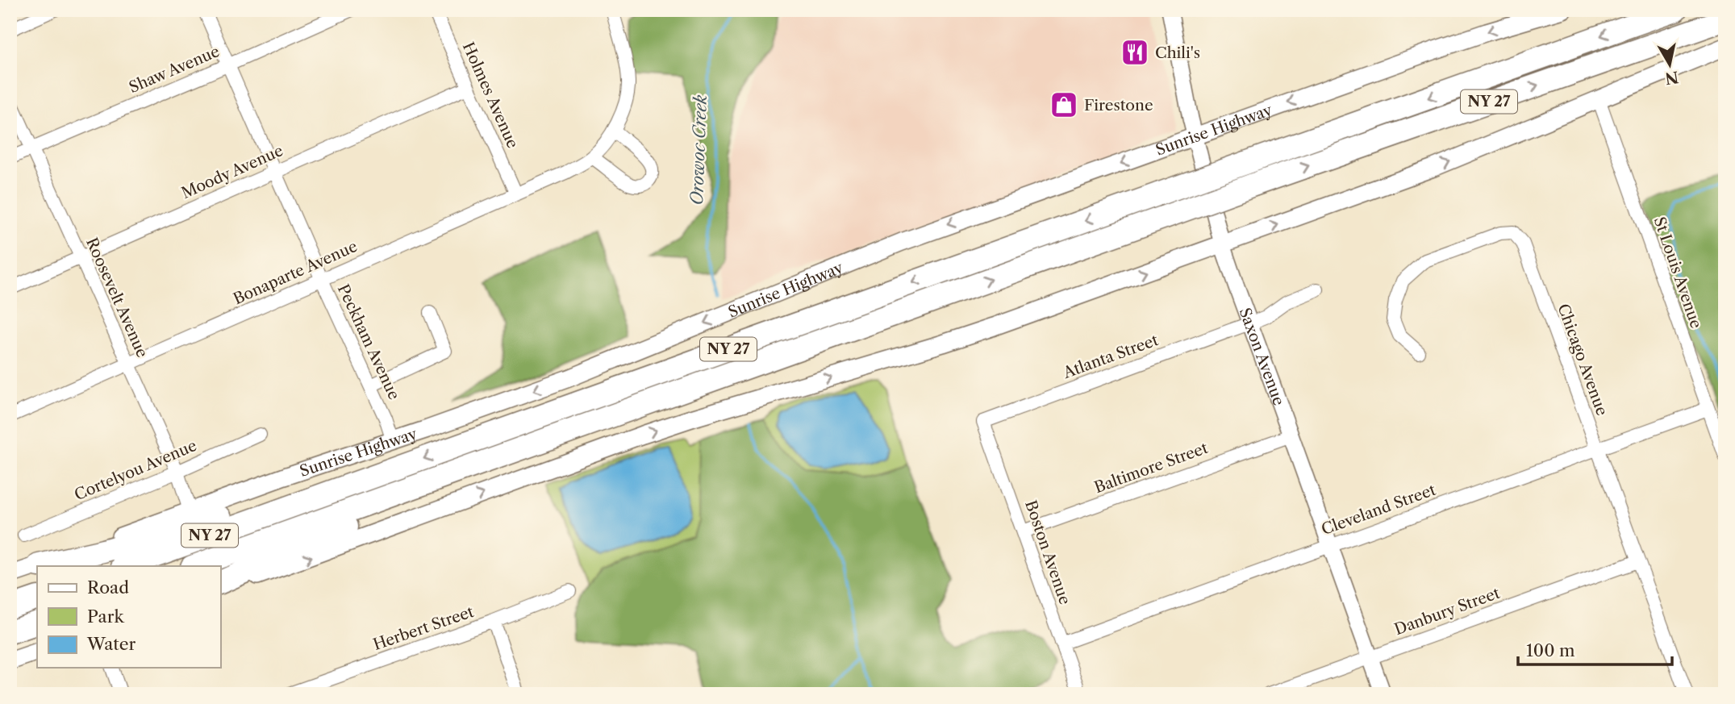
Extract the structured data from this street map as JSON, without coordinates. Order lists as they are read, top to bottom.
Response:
{
  "streets": {
    "highway": ["NY 27", "Sunrise Highway"],
    "street": [
      "Shaw Avenue",
      "Holmes Avenue",
      "Moody Avenue",
      "Bonaparte Avenue",
      "St Louis Avenue",
      "Roosevelt Avenue",
      "Peckham Avenue",
      "Atlanta Street",
      "Saxon Avenue",
      "Chicago Avenue",
      "Baltimore Street",
      "Cortelyou Avenue",
      "Cleveland Street",
      "Boston Avenue",
      "Danbury Street",
      "Herbert Street"
    ]
  },
  "crossings": [
    ["Shaw Avenue", "Roosevelt Avenue"],
    ["Shaw Avenue", "Peckham Avenue"],
    ["Holmes Avenue", "Moody Avenue"],
    ["Holmes Avenue", "Bonaparte Avenue"],
    ["Sunrise Highway", "Roosevelt Avenue"],
    ["Sunrise Highway", "Peckham Avenue"],
    ["Sunrise Highway", "Saxon Avenue"],
    ["Moody Avenue", "Roosevelt Avenue"],
    ["Moody Avenue", "Peckham Avenue"],
    ["Bonaparte Avenue", "Roosevelt Avenue"],
    ["Bonaparte Avenue", "Peckham Avenue"],
    ["St Louis Avenue", "Cleveland Street"],
    ["Roosevelt Avenue", "Cortelyou Avenue"],
    ["Atlanta Street", "Saxon Avenue"],
    ["Atlanta Street", "Boston Avenue"],
    ["Saxon Avenue", "Baltimore Street"],
    ["Saxon Avenue", "Cleveland Street"],
    ["Saxon Avenue", "Danbury Street"],
    ["Chicago Avenue", "Cleveland Street"],
    ["Chicago Avenue", "Danbury Street"],
    ["Baltimore Street", "Boston Avenue"],
    ["Cleveland Street", "Boston Avenue"]
  ],
  "water": ["Orowoc Creek"],
  "places": {
    "restaurant": ["Chili's"],
    "shop": ["Firestone"]
  },
  "legend": ["Road", "Park", "Water"],
  "scale_bar": "100 m",
  "north": "bottom"
}
